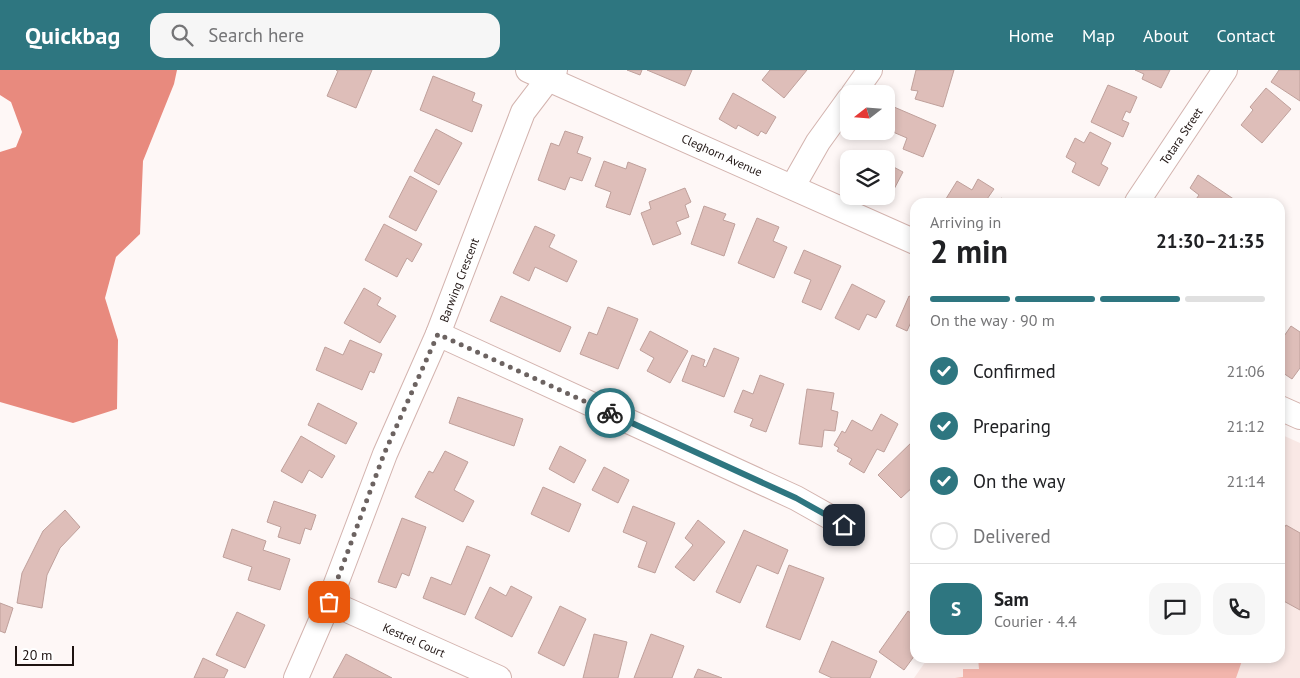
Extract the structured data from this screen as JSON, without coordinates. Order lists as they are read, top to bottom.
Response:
{
  "streets": {
    "street": [
      "Totara Street",
      "Cleghorn Avenue",
      "Barwing Crescent",
      "Kestrel Court"
    ]
  },
  "crossings": [
    ["Cleghorn Avenue", "Barwing Crescent"],
    ["Barwing Crescent", "Kestrel Court"]
  ],
  "scale_bar": "20 m",
  "north": "left",
  "page": {
    "header": "Quickbag",
    "search": "Search here",
    "nav": [
      "Home",
      "Map",
      "About",
      "Contact"
    ],
    "heading": ["2 min", "Arriving in", "21:30–21:35"],
    "panel": ["Sam", "Courier · 4.4"],
    "bar": "On the way · 90 m",
    "list": [
      ["Confirmed", "21:06"],
      ["Preparing", "21:12"],
      ["On the way", "21:14"],
      "Delivered"
    ],
    "round": "S",
    "scale": "20 m"
  }
}
